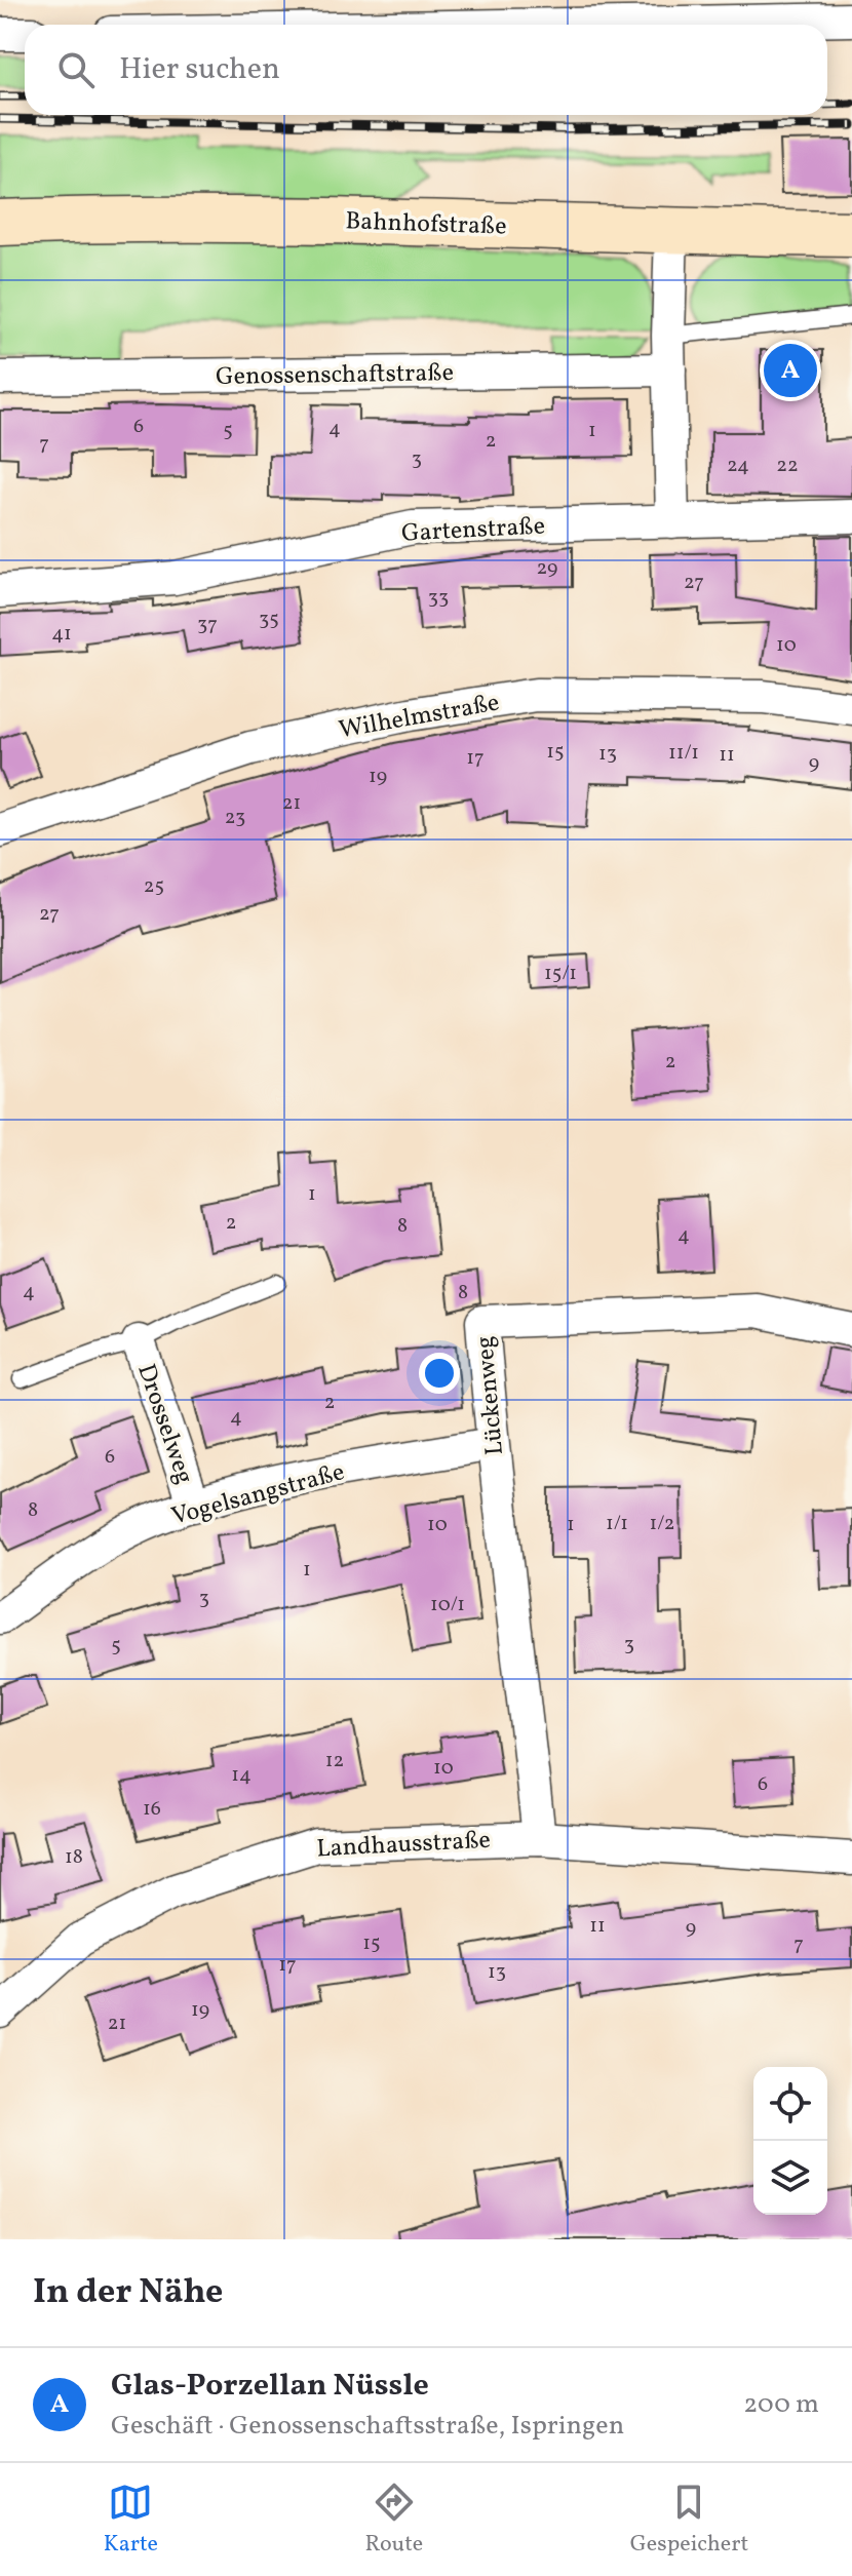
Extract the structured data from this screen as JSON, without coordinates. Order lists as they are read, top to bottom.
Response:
{
  "streets": {
    "main road": ["Bahnhofstraße"],
    "street": [
      "Genossenschaftstraße",
      "Gartenstraße",
      "Wilhelmstraße",
      "Lückenweg",
      "Drosselweg",
      "Vogelsangstraße",
      "Landhausstraße"
    ]
  },
  "crossings": [
    ["Lückenweg", "Vogelsangstraße"],
    ["Lückenweg", "Landhausstraße"],
    ["Drosselweg", "Vogelsangstraße"]
  ],
  "house_numbers": [
    "6",
    "4",
    "5",
    "1",
    "2",
    "7",
    "3",
    "24",
    "22",
    "29",
    "27",
    "33",
    "35",
    "37",
    "41",
    "10",
    "15",
    "11/1",
    "13",
    "11",
    "17",
    "9",
    "19",
    "21",
    "23",
    "25",
    "27",
    "15/1",
    "2",
    "1",
    "2",
    "8",
    "4",
    "4",
    "8",
    "2",
    "4",
    "6",
    "8",
    "1/1",
    "1/2",
    "10",
    "1",
    "1",
    "3",
    "10/1",
    "3",
    "5",
    "12",
    "10",
    "14",
    "6",
    "16",
    "18",
    "11",
    "9",
    "15",
    "7",
    "17",
    "13",
    "19",
    "21"
  ],
  "page": {
    "search": "Hier suchen",
    "pins": "A",
    "heading": "In der Nähe",
    "list": [
      {
        "mark": "A",
        "name": "Glas-Porzellan Nüssle",
        "note": "Geschäft · Genossenschaftsstraße, Ispringen",
        "value": "200 m"
      }
    ],
    "nav": ["Karte", "Route", "Gespeichert"]
  }
}
